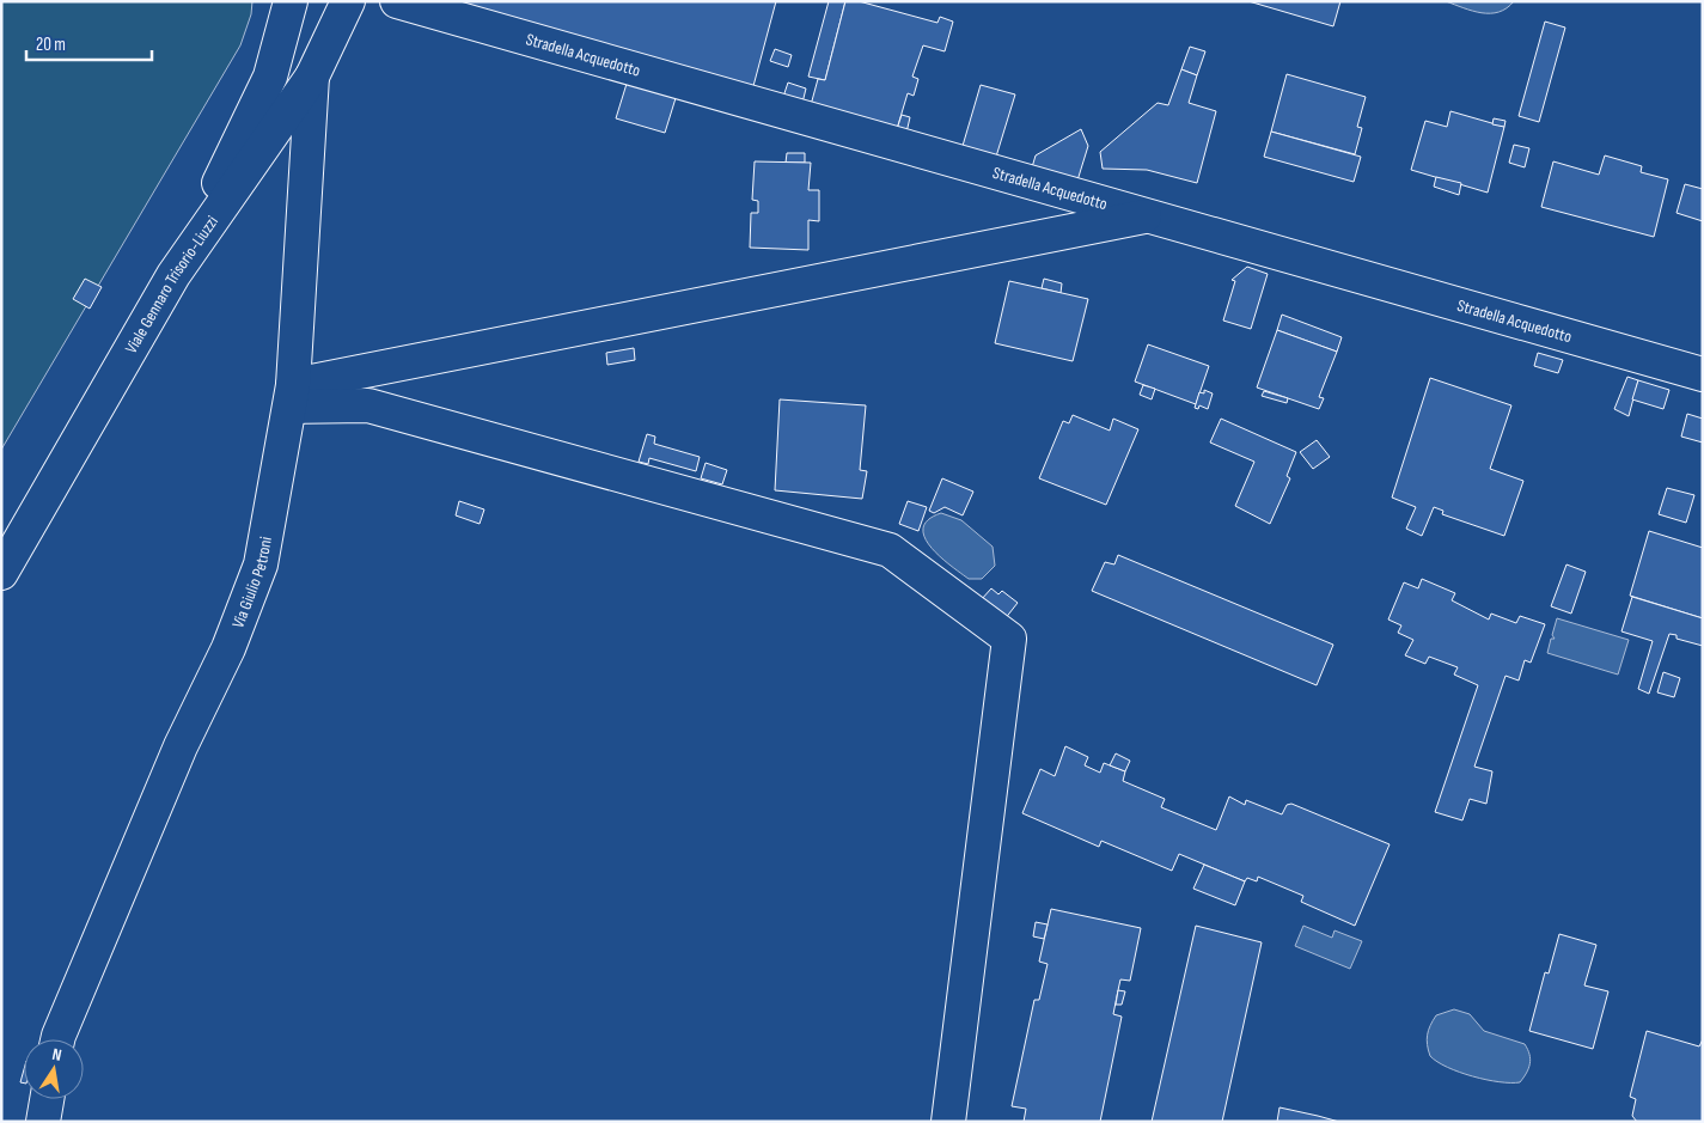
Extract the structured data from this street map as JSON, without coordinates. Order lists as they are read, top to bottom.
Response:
{
  "streets": {
    "street": ["Stradella Acquedotto", "Viale Gennaro Trisorio-Liuzzi", "Via Giulio Petroni"]
  },
  "crossings": [
    ["Viale Gennaro Trisorio-Liuzzi", "Via Giulio Petroni"]
  ],
  "scale_bar": "20 m",
  "north": "top"
}
